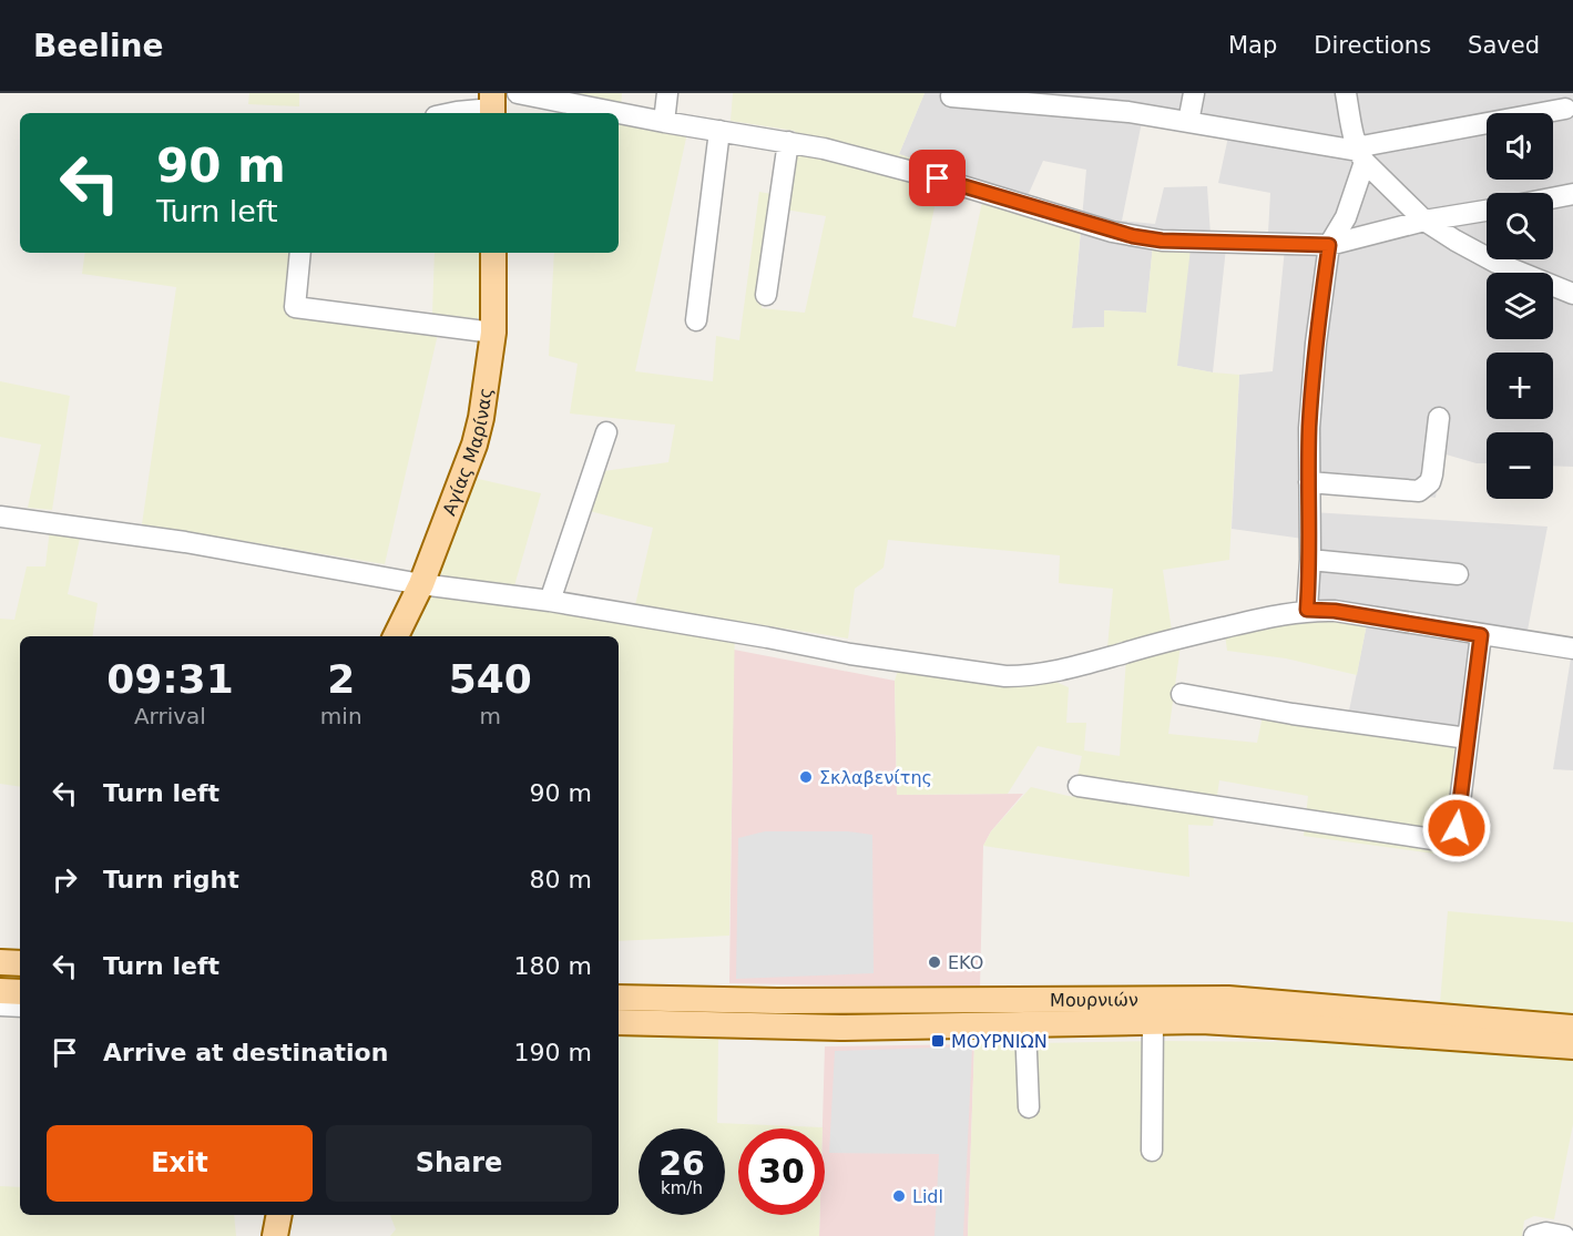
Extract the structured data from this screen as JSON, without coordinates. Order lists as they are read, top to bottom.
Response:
{
  "streets": {
    "main road": ["Αγίας Μαρίνας", "Μουρνιών"]
  },
  "places": {
    "other": ["Σκλαβενίτης", "EKO", "Lidl"],
    "transit": ["ΜΟΥΡΝΙΩΝ"]
  },
  "page": {
    "header": "Beeline",
    "nav": ["Map", "Directions", "Saved"],
    "map_buttons": ["+", "−"],
    "turn": ["90 m", "Turn left"],
    "eta": [
      "09:31",
      "Arrival",
      "2",
      "min",
      "540",
      "m"
    ],
    "list": [
      {
        "name": "Turn left",
        "value": "90 m"
      },
      {
        "name": "Turn right",
        "value": "80 m"
      },
      {
        "name": "Turn left",
        "value": "180 m"
      },
      {
        "name": "Arrive at destination",
        "value": "190 m"
      }
    ],
    "buttons": ["Exit", "Share"],
    "speed": "26 km/h",
    "limit": "30"
  }
}
